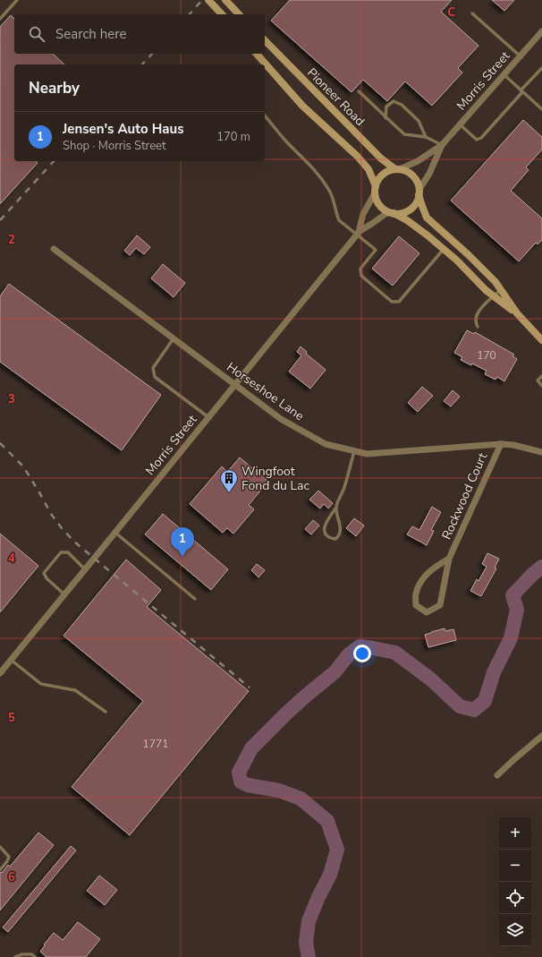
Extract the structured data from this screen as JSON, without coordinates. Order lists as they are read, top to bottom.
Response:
{
  "streets": {
    "main road": ["Pioneer Road"],
    "street": ["Morris Street", "Horseshoe Lane", "Rockwood Court"]
  },
  "crossings": [
    ["Morris Street", "Pioneer Road"],
    ["Morris Street", "Horseshoe Lane"],
    ["Horseshoe Lane", "Rockwood Court"]
  ],
  "places": {
    "building": ["Wingfoot Fond du Lac"]
  },
  "house_numbers": ["170", "1771"],
  "page": {
    "search": "Search here",
    "heading": "Nearby",
    "list": [
      {
        "mark": "1",
        "name": "Jensen's Auto Haus",
        "note": "Shop · Morris Street",
        "value": "170 m"
      }
    ],
    "pins": "1",
    "map_buttons": ["+", "−"]
  },
  "grid": {
    "columns": ["C"],
    "rows": [
      "2",
      "3",
      "4",
      "5",
      "6"
    ]
  }
}
